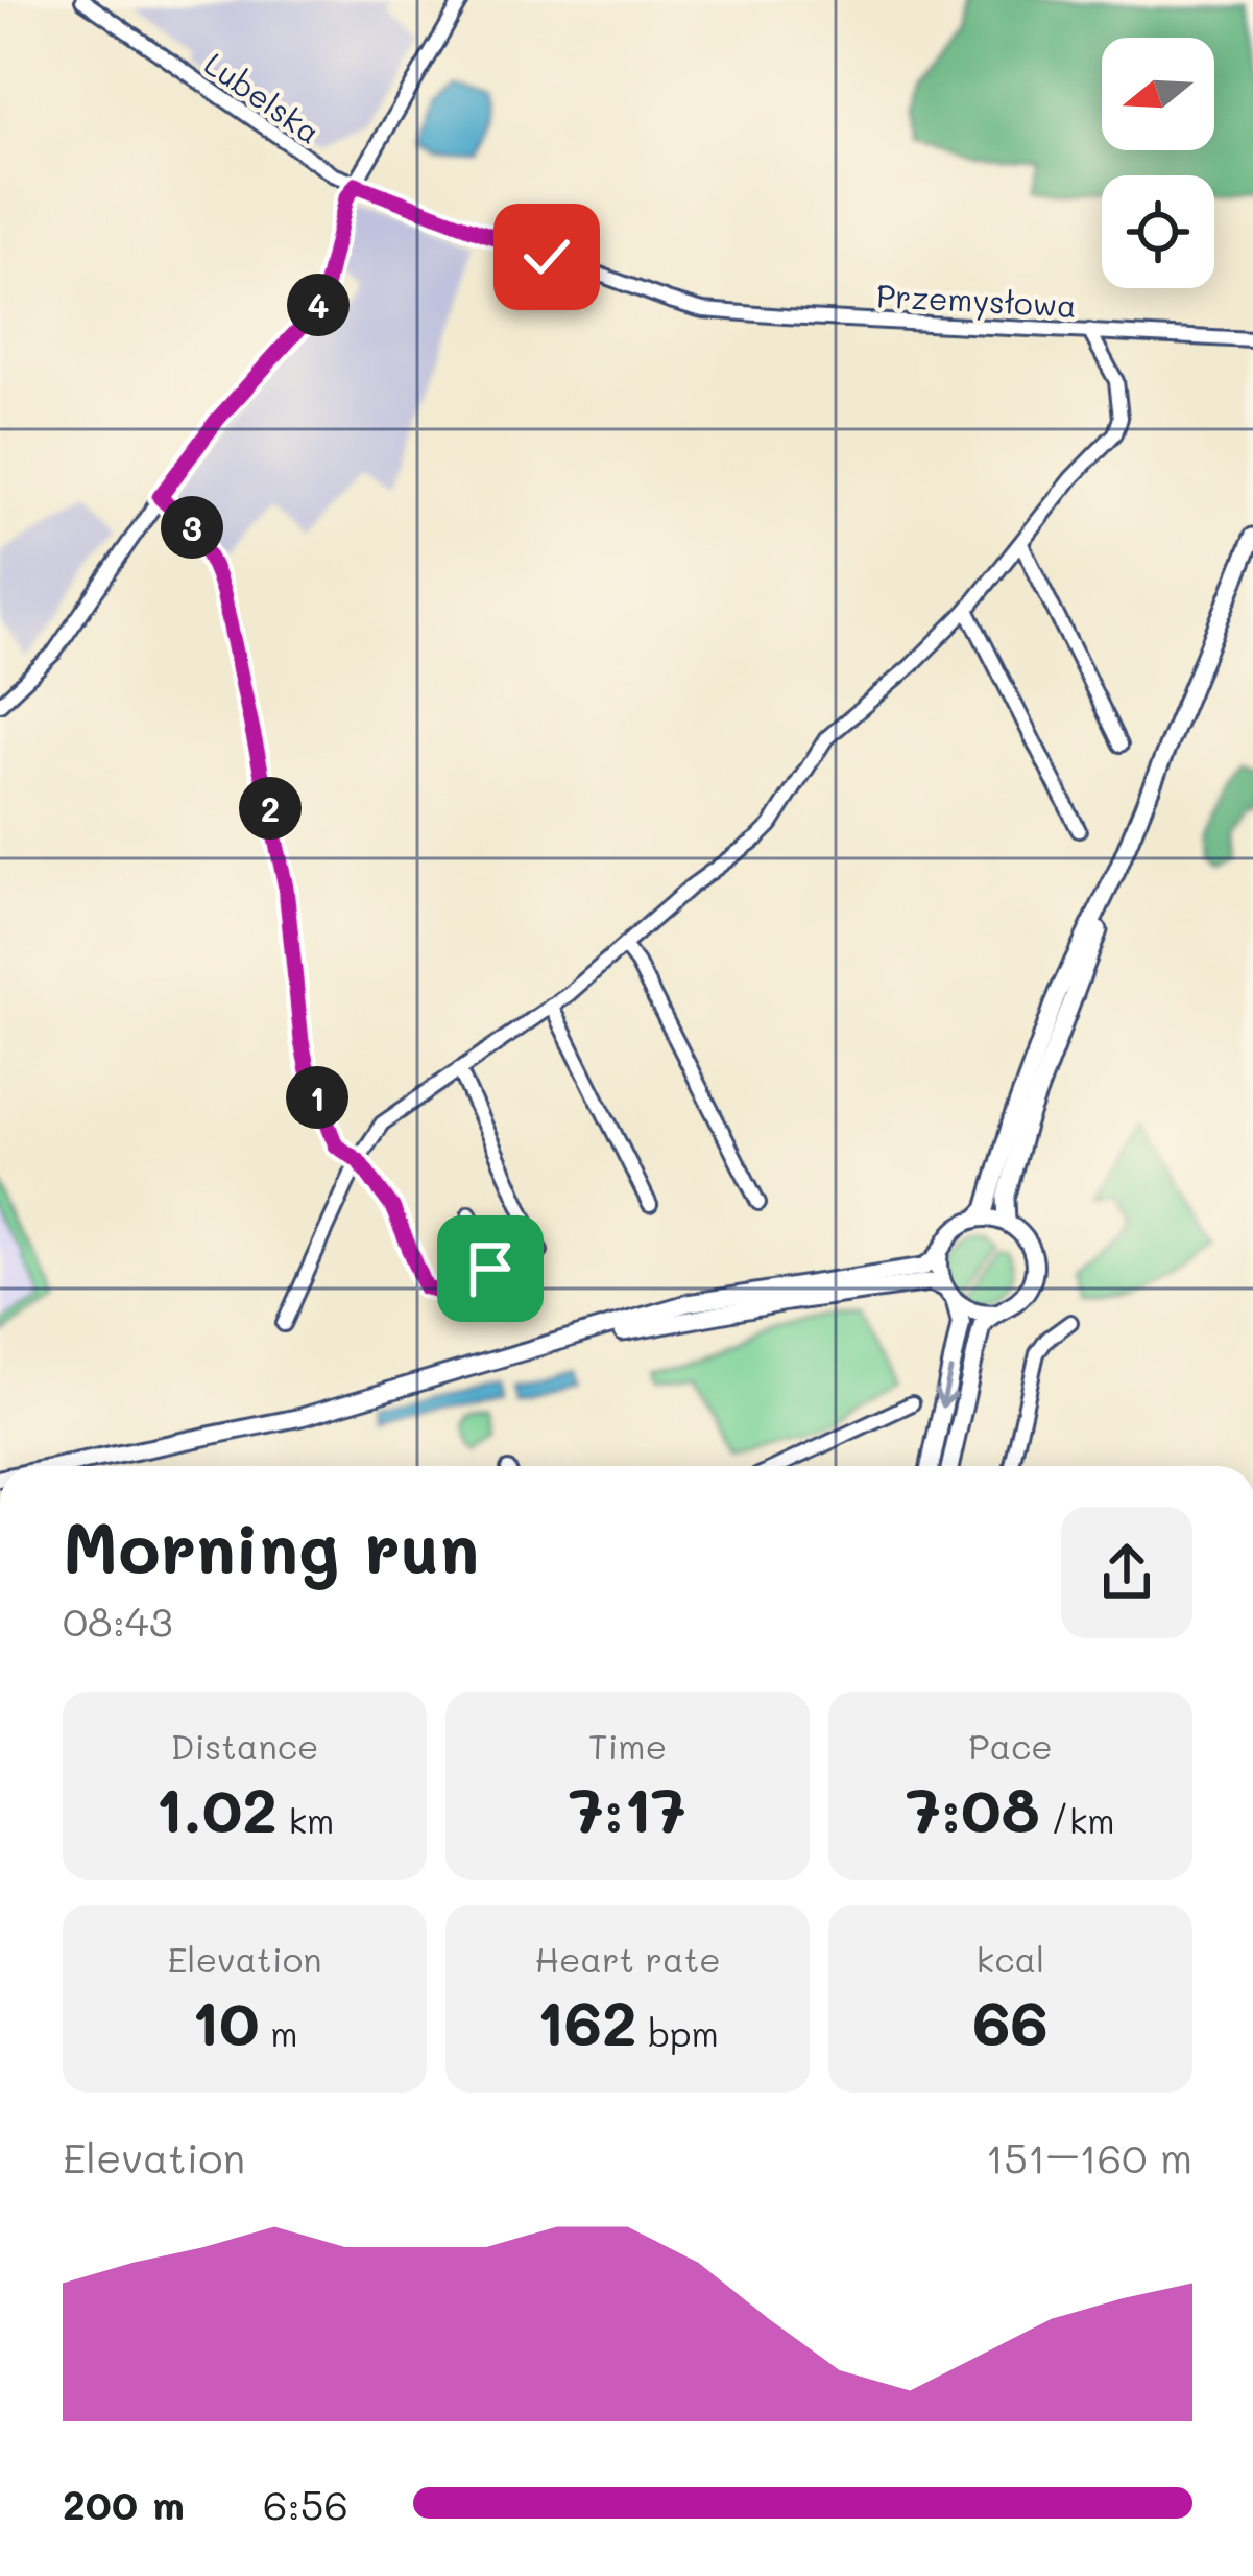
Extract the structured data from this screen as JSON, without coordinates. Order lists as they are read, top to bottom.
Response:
{
  "streets": {
    "street": ["Lubelska", "Przemysłowa"]
  },
  "crossings": [
    ["Lubelska", "Przemysłowa"]
  ],
  "north": "left",
  "page": {
    "pins": [
      "4",
      "3",
      "2",
      "1"
    ],
    "heading": ["Morning run", "08:43"],
    "stats": [
      ["Distance", "1.02 km"],
      ["Time", "7:17"],
      ["Pace", "7:08 /km"],
      ["Elevation", "10 m"],
      ["Heart rate", "162 bpm"],
      ["kcal", "66"]
    ],
    "chart": ["Elevation", "151–160 m"],
    "list": [
      {
        "name": "200 m",
        "note": "6:56"
      }
    ]
  }
}
